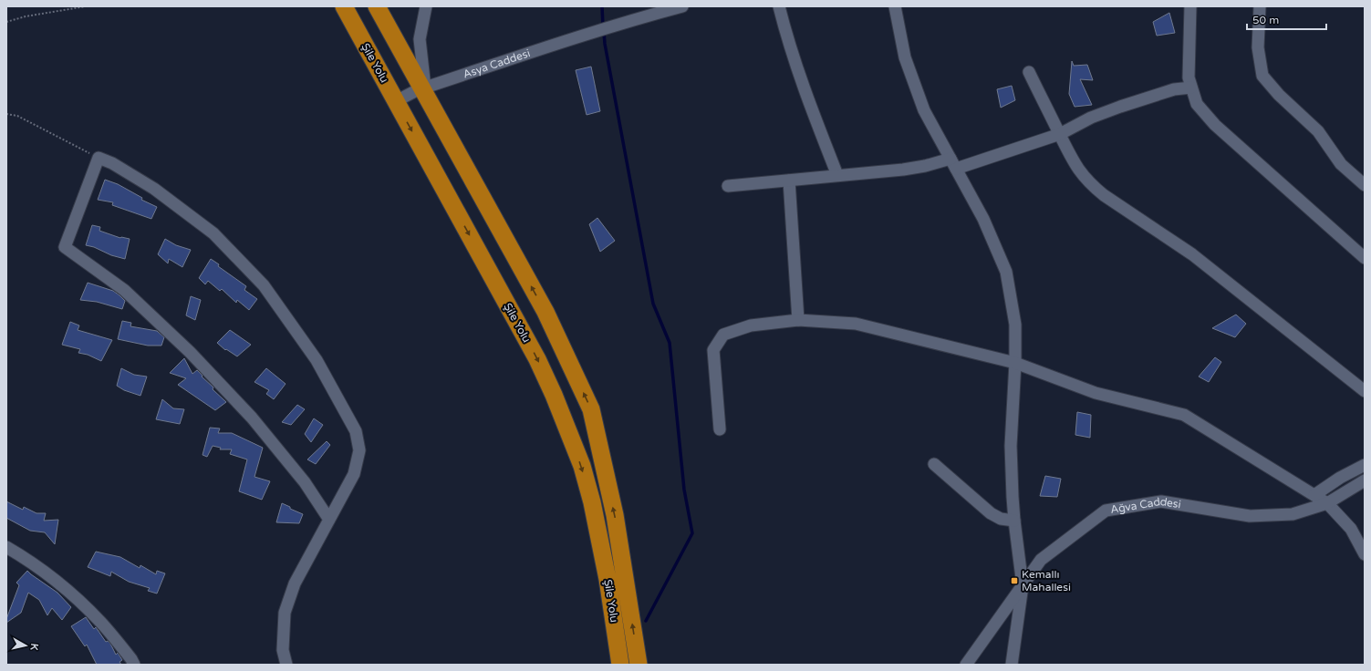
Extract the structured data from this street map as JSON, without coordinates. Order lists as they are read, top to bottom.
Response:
{
  "streets": {
    "highway": ["Şile Yolu"],
    "street": ["Asya Caddesi", "Ağva Caddesi"]
  },
  "crossings": [
    ["Şile Yolu", "Asya Caddesi"]
  ],
  "places": {
    "transit": ["Kemallı Mahallesi"]
  },
  "scale_bar": "50 m",
  "north": "right"
}
